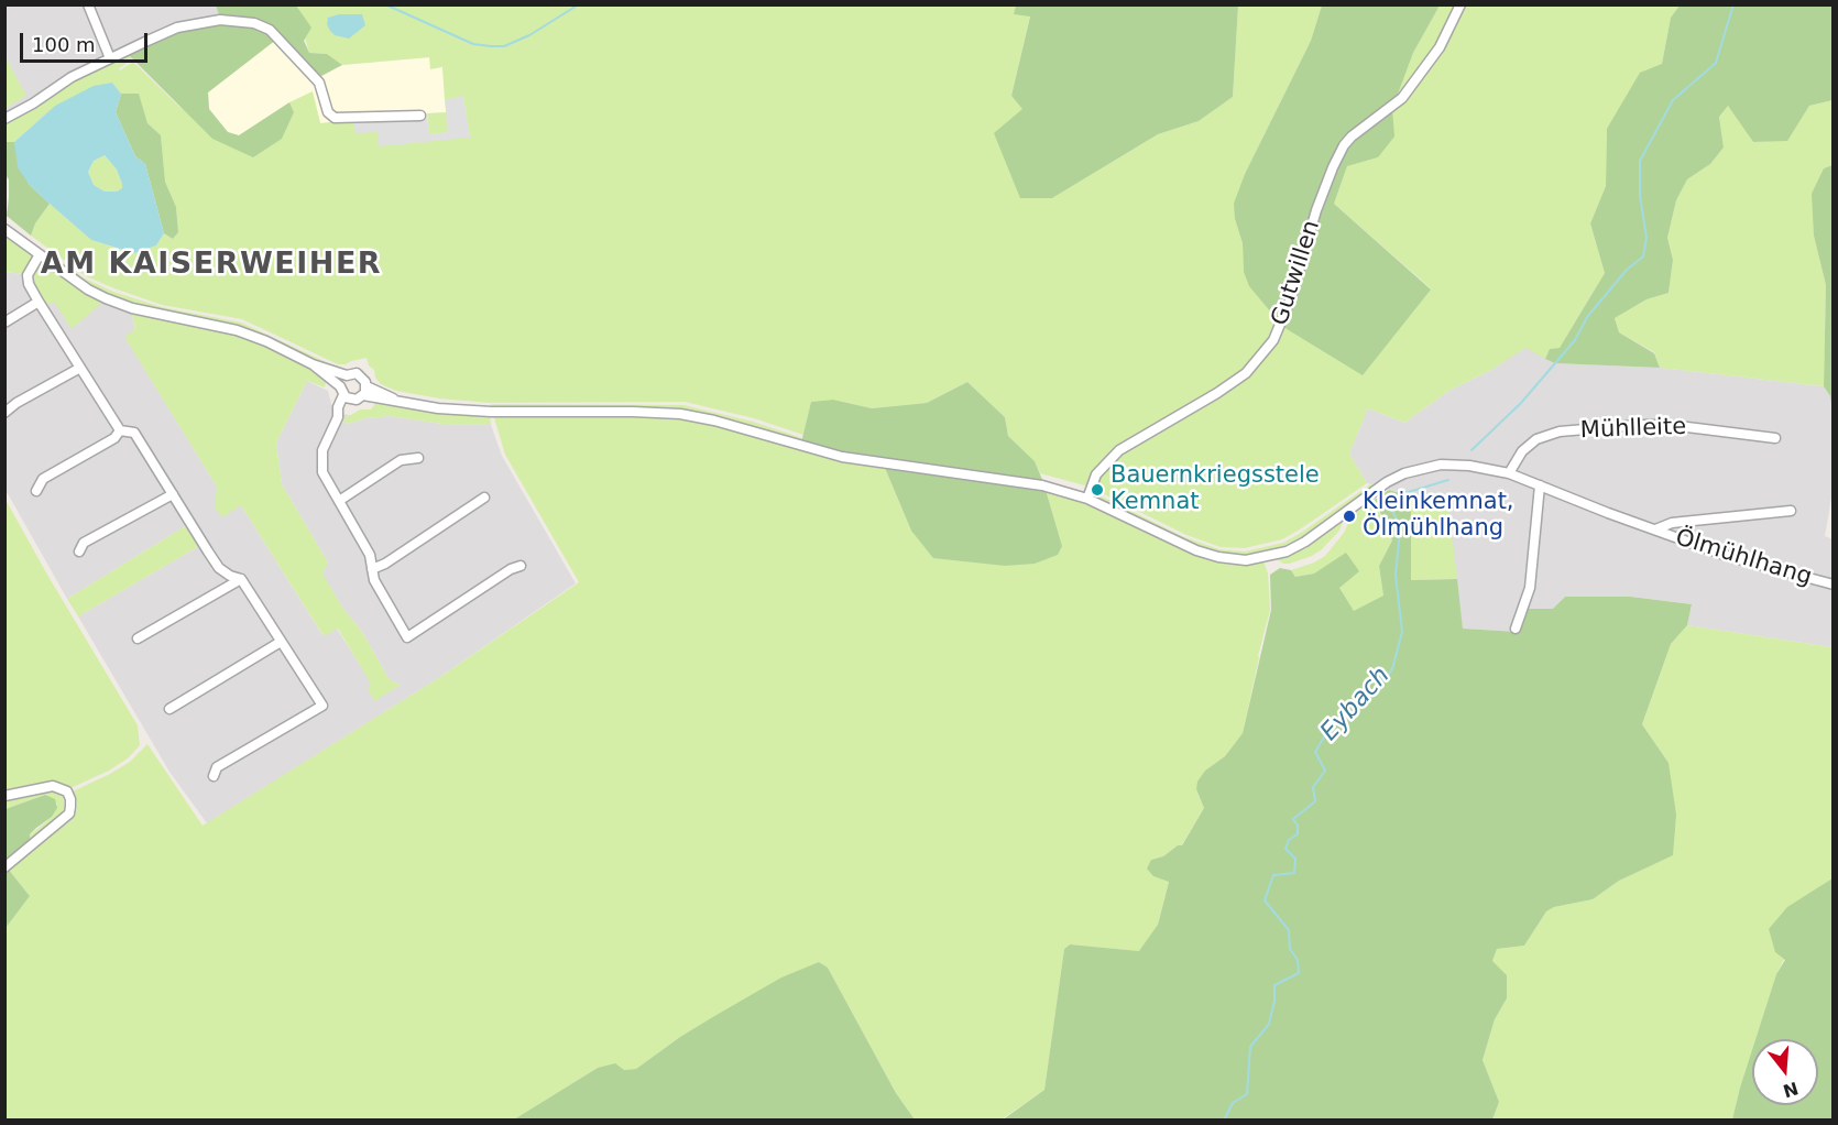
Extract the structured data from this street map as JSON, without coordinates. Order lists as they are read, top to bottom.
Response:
{
  "streets": {
    "street": ["Gutwillen", "Mühlleite", "Ölmühlhang"]
  },
  "crossings": [
    ["Gutwillen", "Ölmühlhang"],
    ["Mühlleite", "Ölmühlhang"]
  ],
  "districts": ["AM KAISERWEIHER"],
  "water": ["Eybach"],
  "places": ["Bauernkriegsstele Kemnat", "Kleinkemnat, Ölmühlhang"],
  "scale_bar": "100 m",
  "north": "bottom"
}
